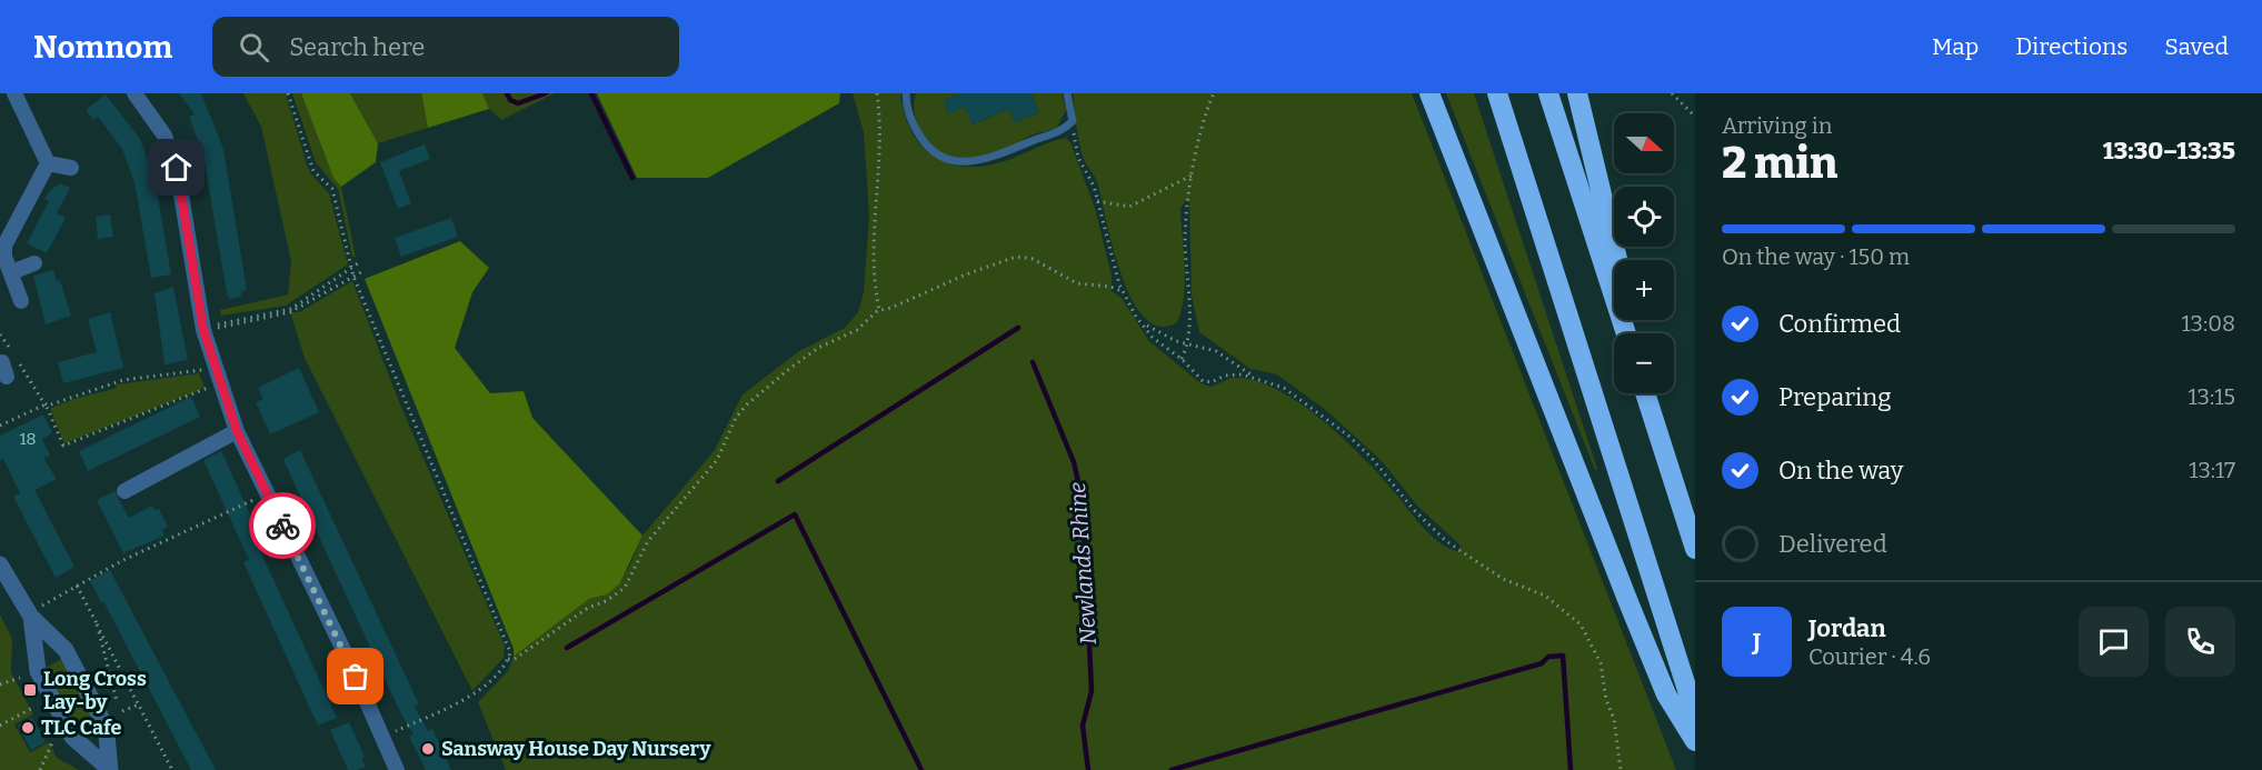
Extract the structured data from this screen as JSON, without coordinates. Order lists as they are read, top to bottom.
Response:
{
  "water": ["Newlands Rhine"],
  "places": {
    "transit": ["Long Cross Lay-by"],
    "other": ["TLC Cafe", "Sansway House Day Nursery"]
  },
  "house_numbers": ["18"],
  "north": "right",
  "page": {
    "header": "Nomnom",
    "search": "Search here",
    "nav": ["Map", "Directions", "Saved"],
    "heading": ["2 min", "Arriving in", "13:30–13:35"],
    "panel": ["Jordan", "Courier · 4.6"],
    "map_buttons": ["+", "−"],
    "bar": "On the way · 150 m",
    "list": [
      ["Confirmed", "13:08"],
      ["Preparing", "13:15"],
      ["On the way", "13:17"],
      "Delivered"
    ],
    "round": "J"
  }
}
